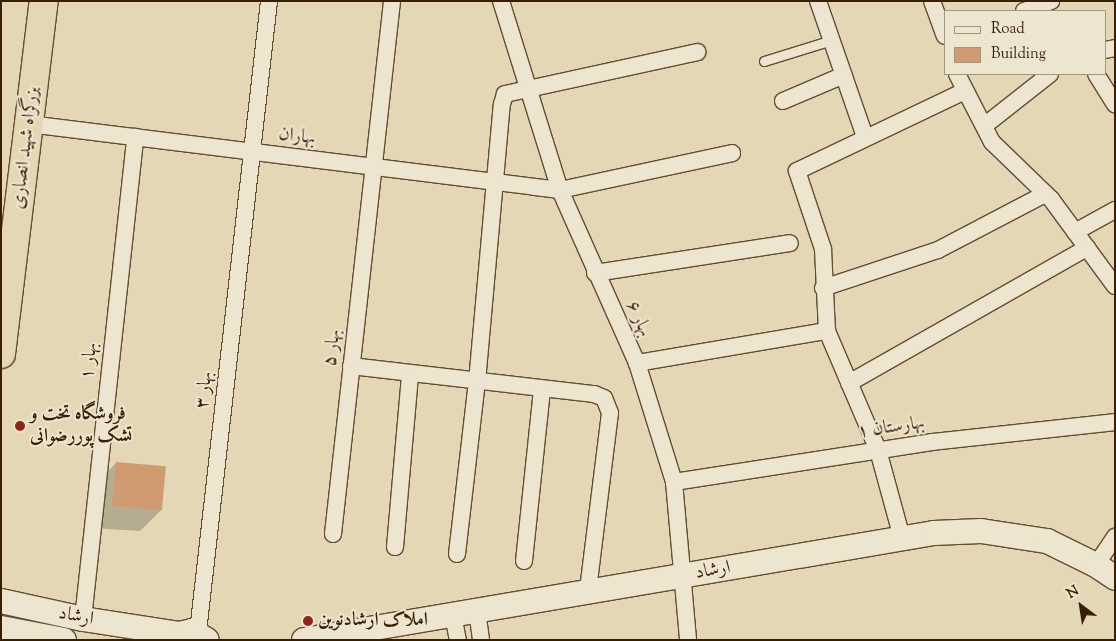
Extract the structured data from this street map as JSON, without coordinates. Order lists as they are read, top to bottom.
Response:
{
  "streets": {
    "highway": ["بزرگراه شهید انصاری"],
    "main road": ["ارشاد"],
    "street": [
      "بهاران",
      "بهار ۶",
      "بهار ۵",
      "بهار ۱",
      "بهار ۳",
      "بهارستان ۱"
    ]
  },
  "crossings": [
    ["بهاران", "بزرگراه شهید انصاری"],
    ["بهاران", "بهار ۶"],
    ["بهاران", "بهار ۵"],
    ["بهاران", "بهار ۱"],
    ["بهاران", "بهار ۳"],
    ["بهار ۶", "بهارستان ۱"],
    ["بهار ۶", "ارشاد"],
    ["بهار ۱", "ارشاد"],
    ["بهار ۳", "ارشاد"]
  ],
  "places": ["فروشگاه تخت و تشک پوررضوانی", "املاک ارشادنوین"],
  "legend": ["Road", "Building"],
  "north": "top left"
}
